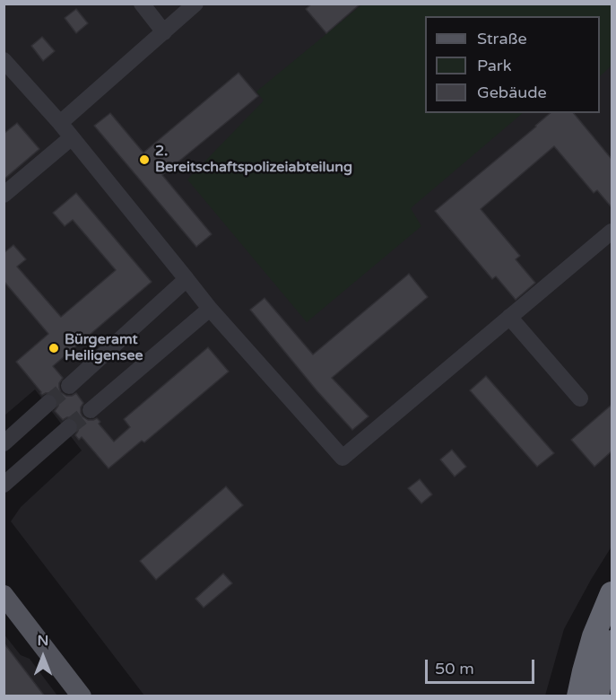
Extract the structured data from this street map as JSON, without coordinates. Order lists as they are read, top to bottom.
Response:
{
  "places": ["2. Bereitschaftspolizeiabteilung", "Bürgeramt Heiligensee"],
  "legend": ["Straße", "Park", "Gebäude"],
  "scale_bar": "50 m",
  "north": "top"
}
